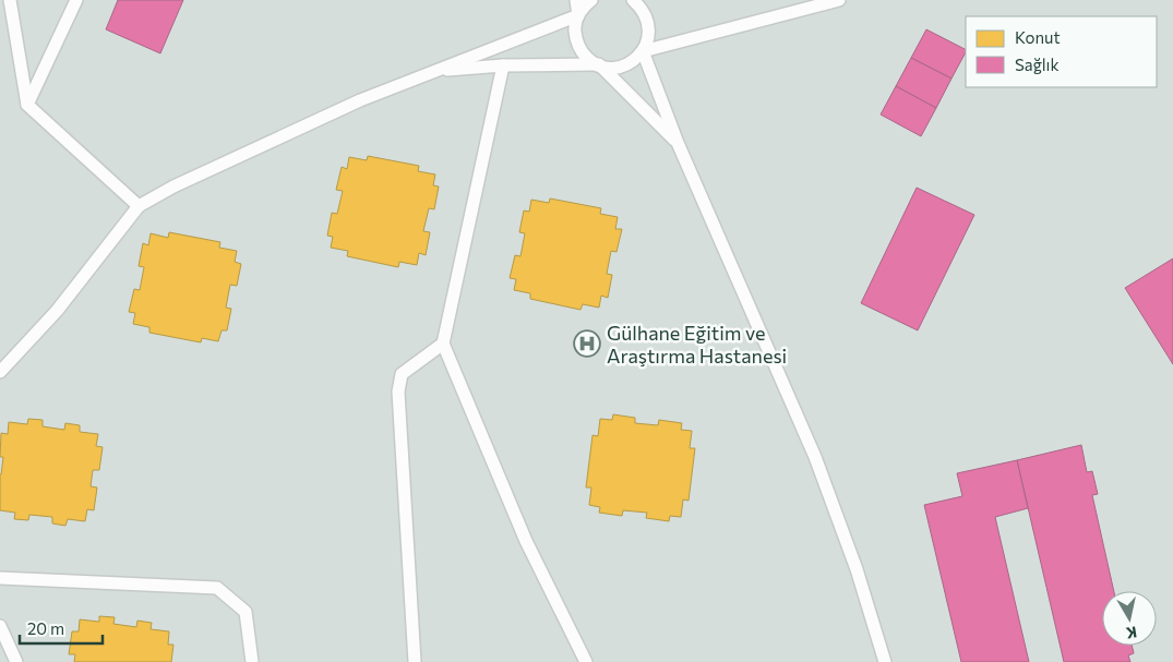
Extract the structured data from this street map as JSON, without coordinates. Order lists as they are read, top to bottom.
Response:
{
  "places": {
    "hospital": ["Gülhane Eğitim ve Araştırma Hastanesi"]
  },
  "legend": ["Konut", "Sağlık"],
  "scale_bar": "20 m",
  "north": "bottom"
}
